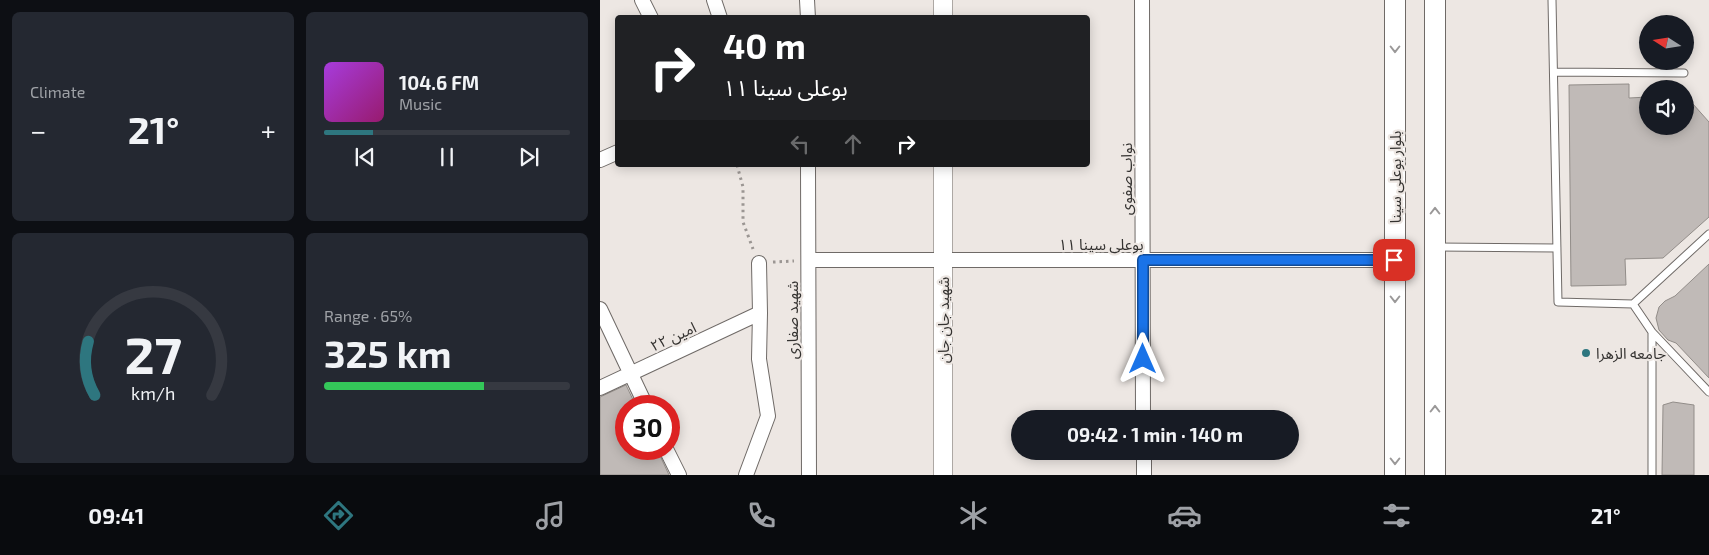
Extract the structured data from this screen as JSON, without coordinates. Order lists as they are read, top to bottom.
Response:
{
  "streets": {
    "main road": ["بلوار بوعلی سینا"],
    "street": [
      "نواب صفوی",
      "بوعلی سینا ۱۱",
      "شهید صفاری",
      "شهید جان جان",
      "امین ۲۲"
    ]
  },
  "crossings": [
    ["بلوار بوعلی سینا", "بوعلی سینا ۱۱"],
    ["نواب صفوی", "بوعلی سینا ۱۱"],
    ["بوعلی سینا ۱۱", "شهید صفاری"],
    ["بوعلی سینا ۱۱", "شهید جان جان"]
  ],
  "places": ["جامعه الزهرا"],
  "north": "left",
  "page": {
    "tile": [
      "Climate",
      ["Range · 65%", "325 km"]
    ],
    "turn": ["40 m", "بوعلی سینا ۱۱"],
    "song": ["104.6 FM", "Music"],
    "heat": ["−", "21°", "+"],
    "limit": "30",
    "trip": "09:42 · 1 min · 140 m",
    "tabs": ["09:41", "21°"],
    "gauge": ["27", "km/h"]
  }
}
